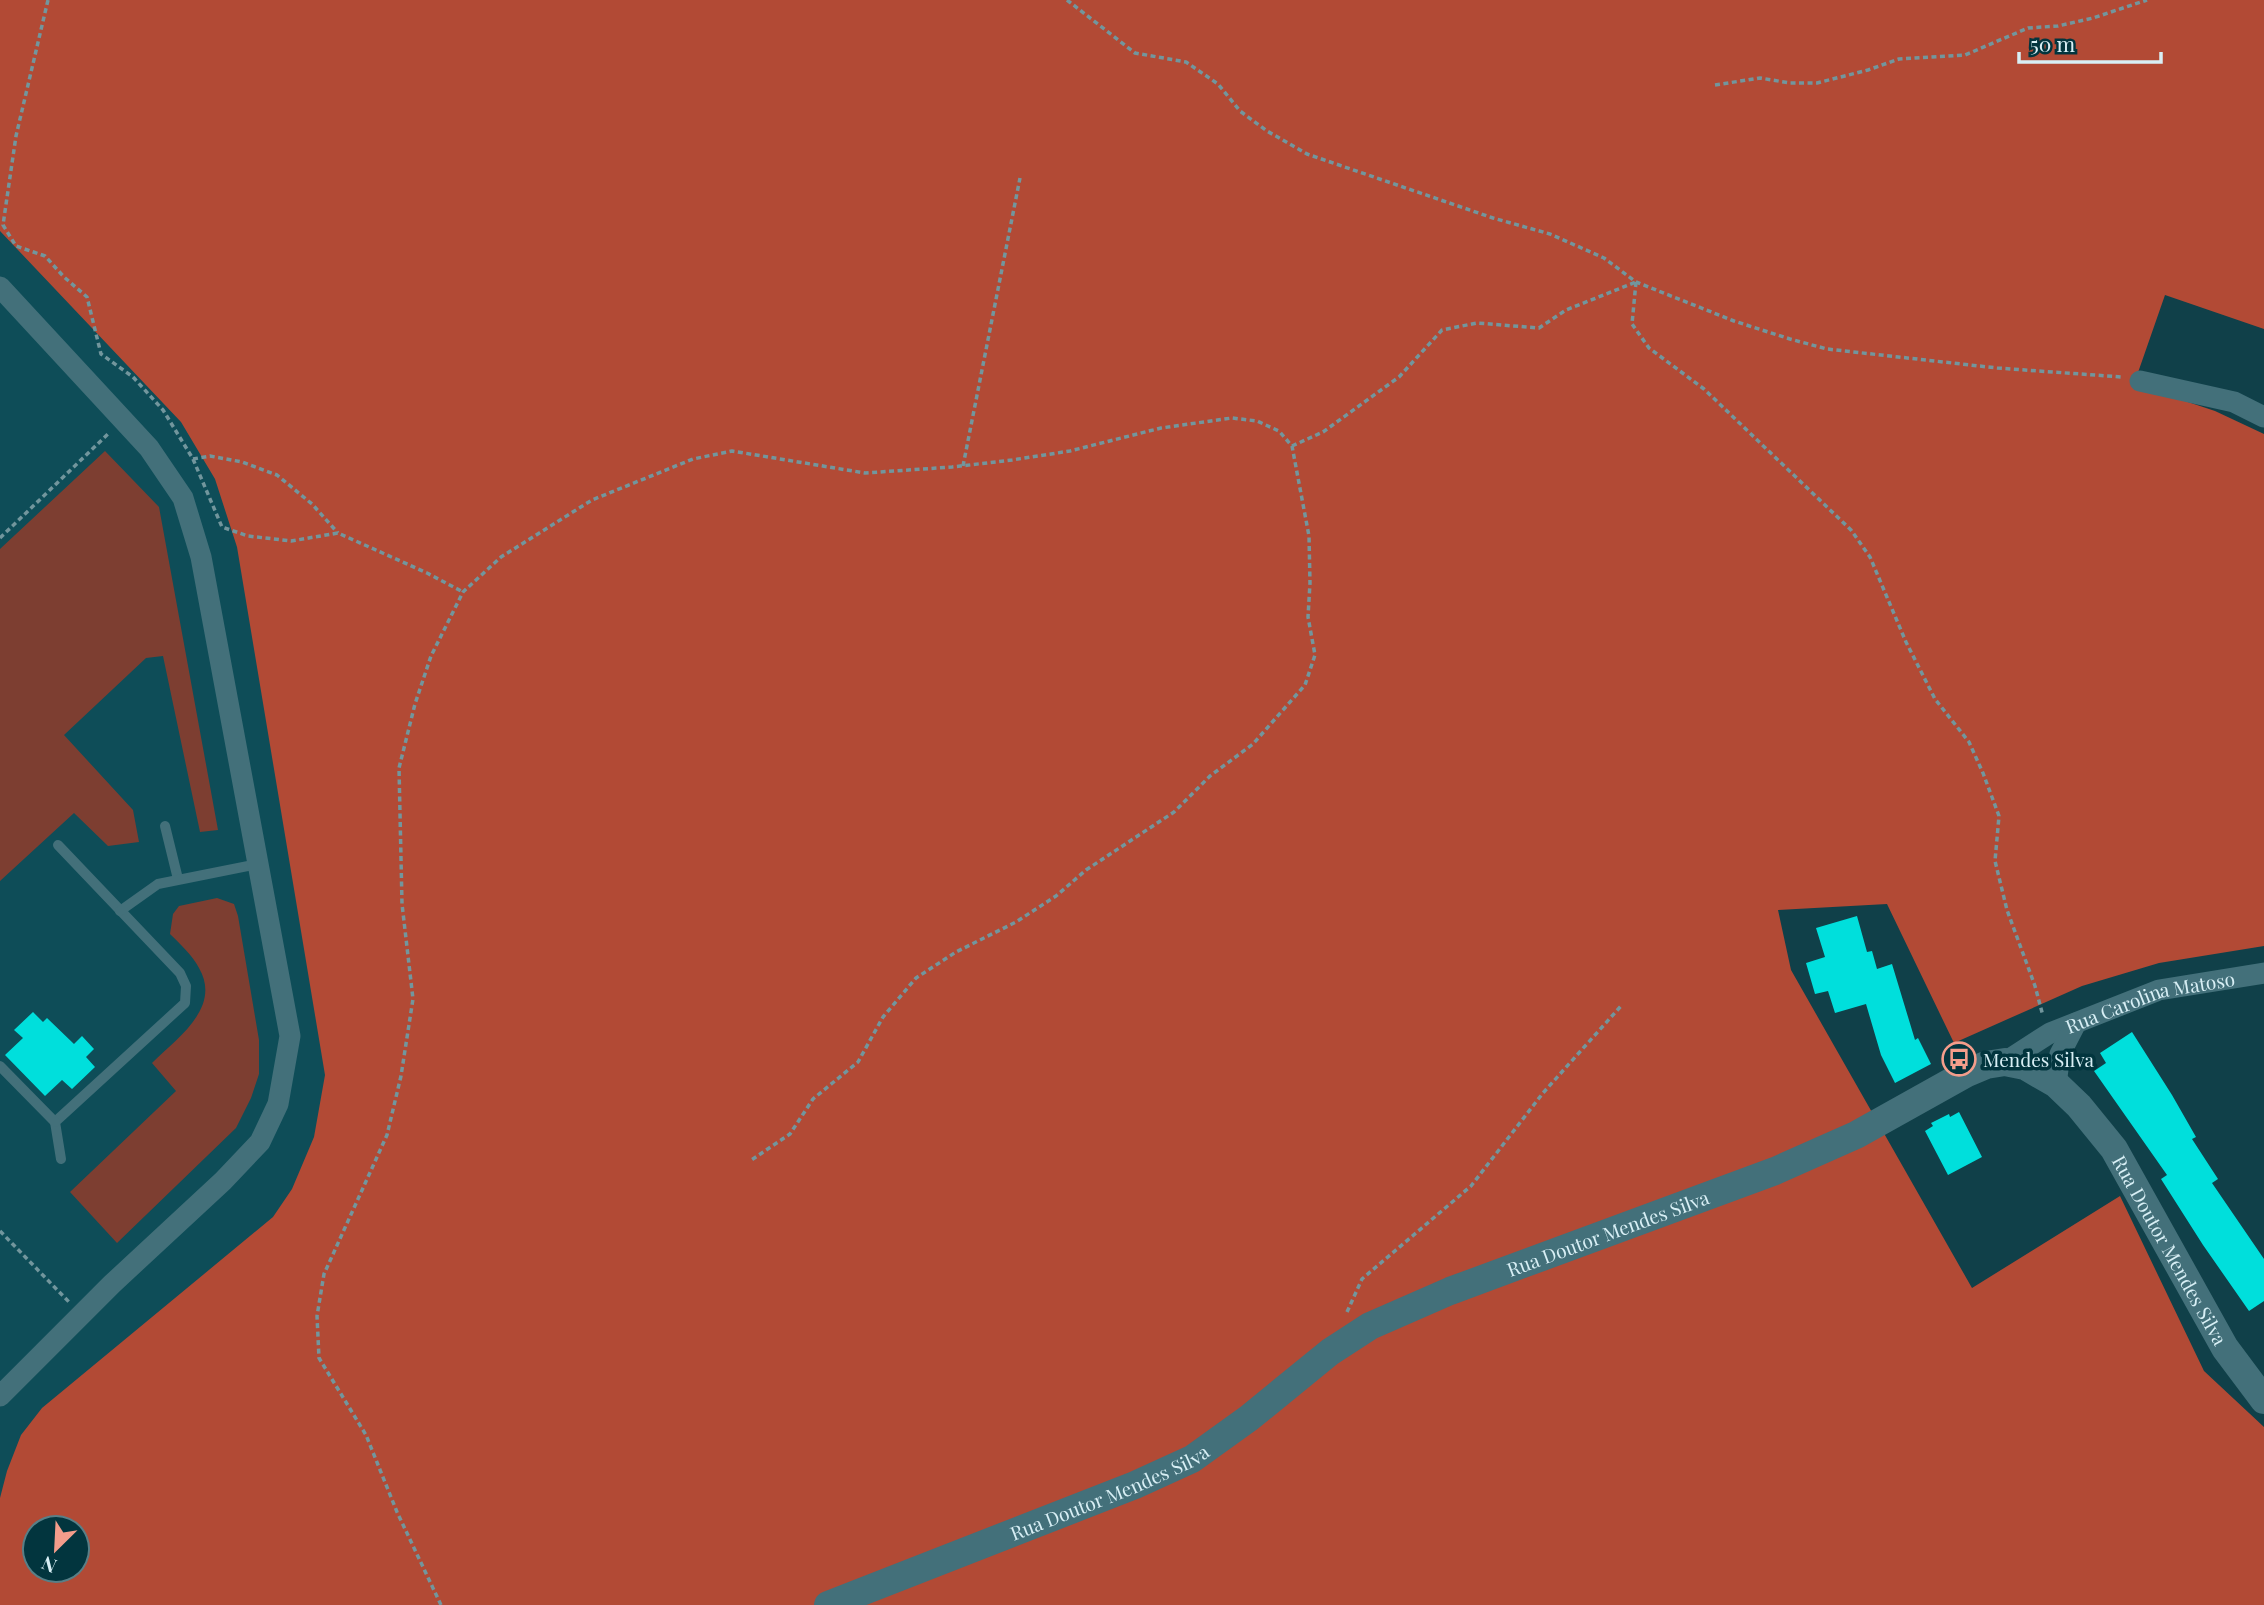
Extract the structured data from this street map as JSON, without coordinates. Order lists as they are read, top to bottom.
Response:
{
  "streets": {
    "street": ["Rua Carolina Matoso", "Rua Doutor Mendes Silva"]
  },
  "crossings": [
    ["Rua Carolina Matoso", "Rua Doutor Mendes Silva"]
  ],
  "places": {
    "bus stop": ["Mendes Silva"]
  },
  "scale_bar": "50 m",
  "north": "bottom left"
}
